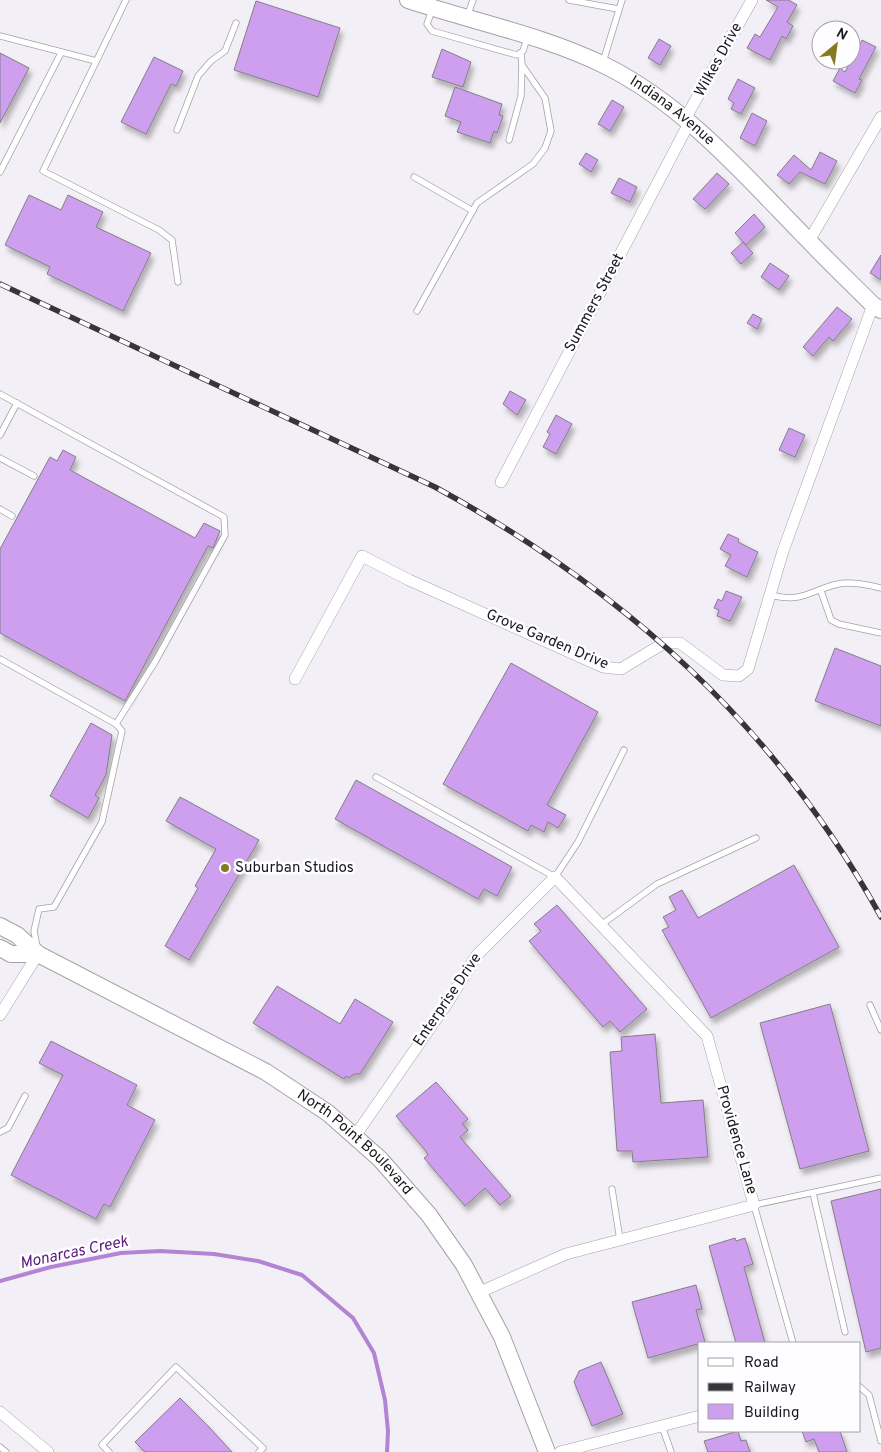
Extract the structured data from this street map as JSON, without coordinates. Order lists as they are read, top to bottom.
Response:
{
  "streets": {
    "main road": ["Indiana Avenue", "North Point Boulevard"],
    "street": [
      "Wilkes Drive",
      "Summers Street",
      "Grove Garden Drive",
      "Enterprise Drive",
      "Providence Lane"
    ]
  },
  "crossings": [
    ["Wilkes Drive", "Indiana Avenue"],
    ["Wilkes Drive", "Summers Street"],
    ["Indiana Avenue", "Summers Street"],
    ["Indiana Avenue", "Grove Garden Drive"],
    ["Enterprise Drive", "Providence Lane"],
    ["Enterprise Drive", "North Point Boulevard"],
    ["Providence Lane", "North Point Boulevard"]
  ],
  "water": ["Monarcas Creek"],
  "places": ["Suburban Studios"],
  "legend": ["Road", "Railway", "Building"],
  "north": "top right"
}
